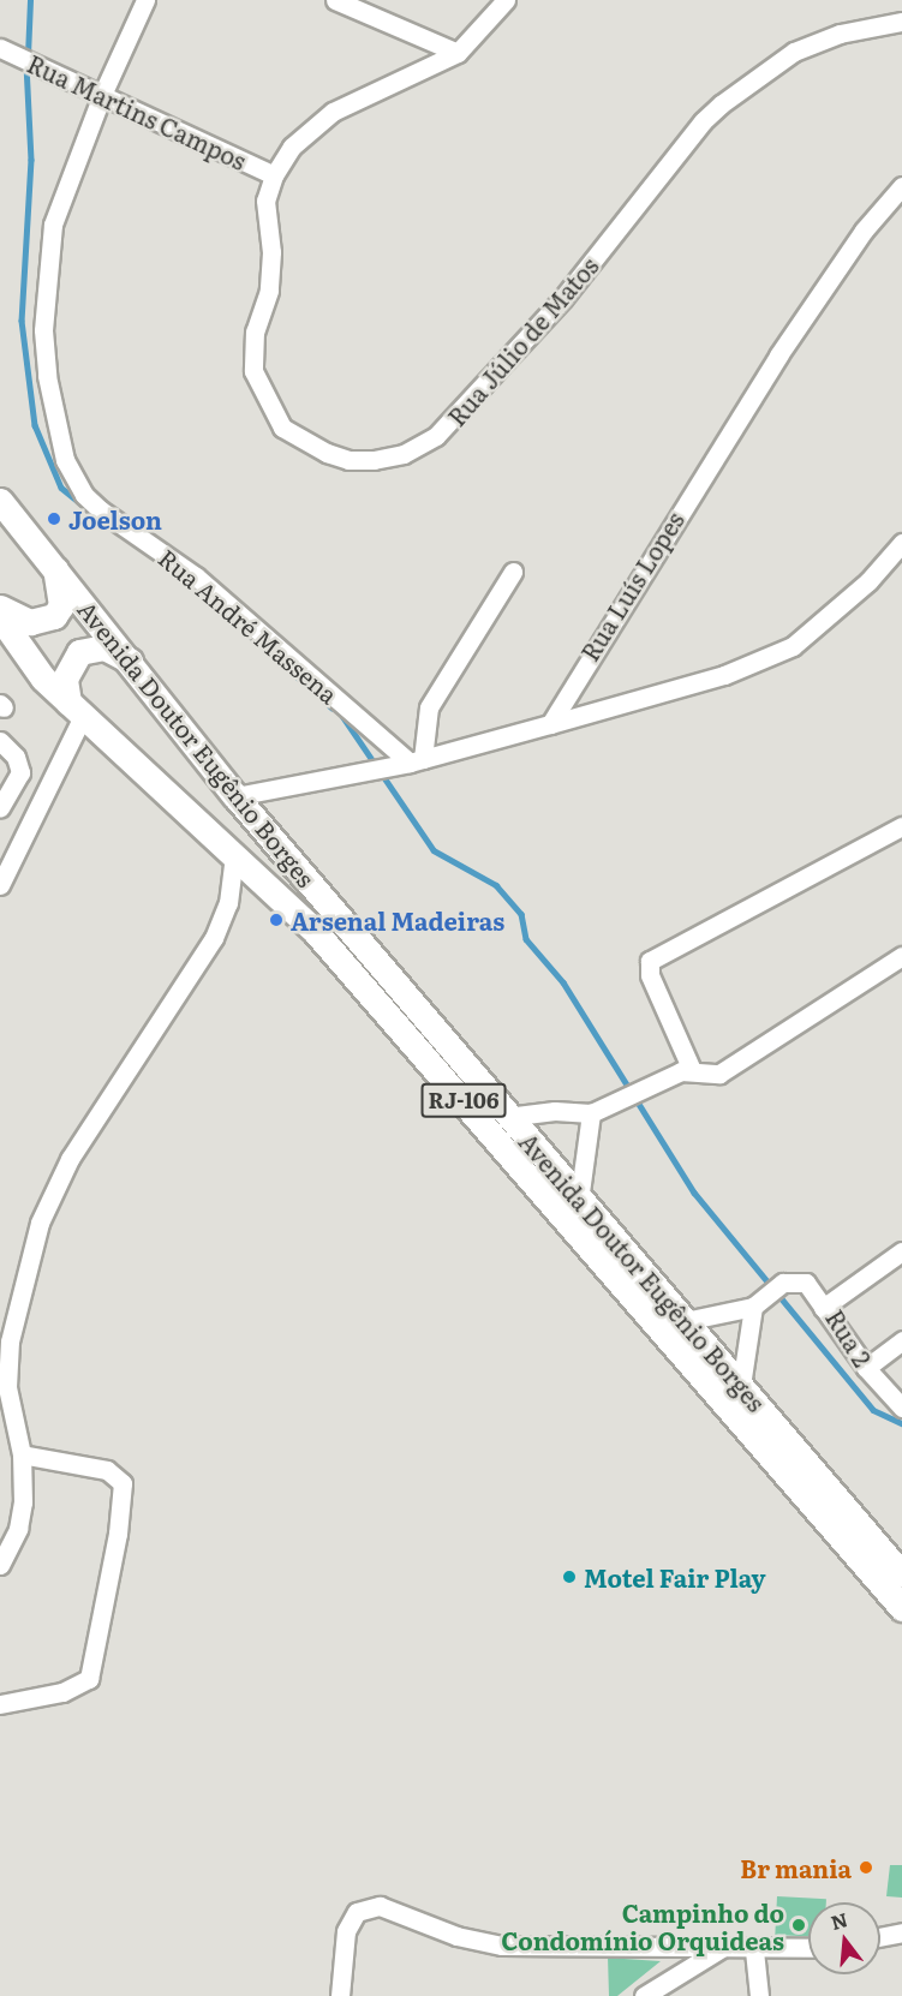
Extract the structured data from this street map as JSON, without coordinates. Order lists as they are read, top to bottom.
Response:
{
  "streets": {
    "highway": ["Avenida Doutor Eugênio Borges", "RJ-106"],
    "street": [
      "Rua Martins Campos",
      "Rua Júlio de Matos",
      "Rua Luís Lopes",
      "Rua André Massena",
      "Rua 2"
    ]
  },
  "crossings": [
    ["Rua Martins Campos", "Rua Júlio de Matos"],
    ["Rua Martins Campos", "Rua André Massena"]
  ],
  "places": [
    "Joelson",
    "Arsenal Madeiras",
    "Motel Fair Play",
    "Br mania",
    "Campinho do Condomínio Orquideas"
  ],
  "north": "top"
}
